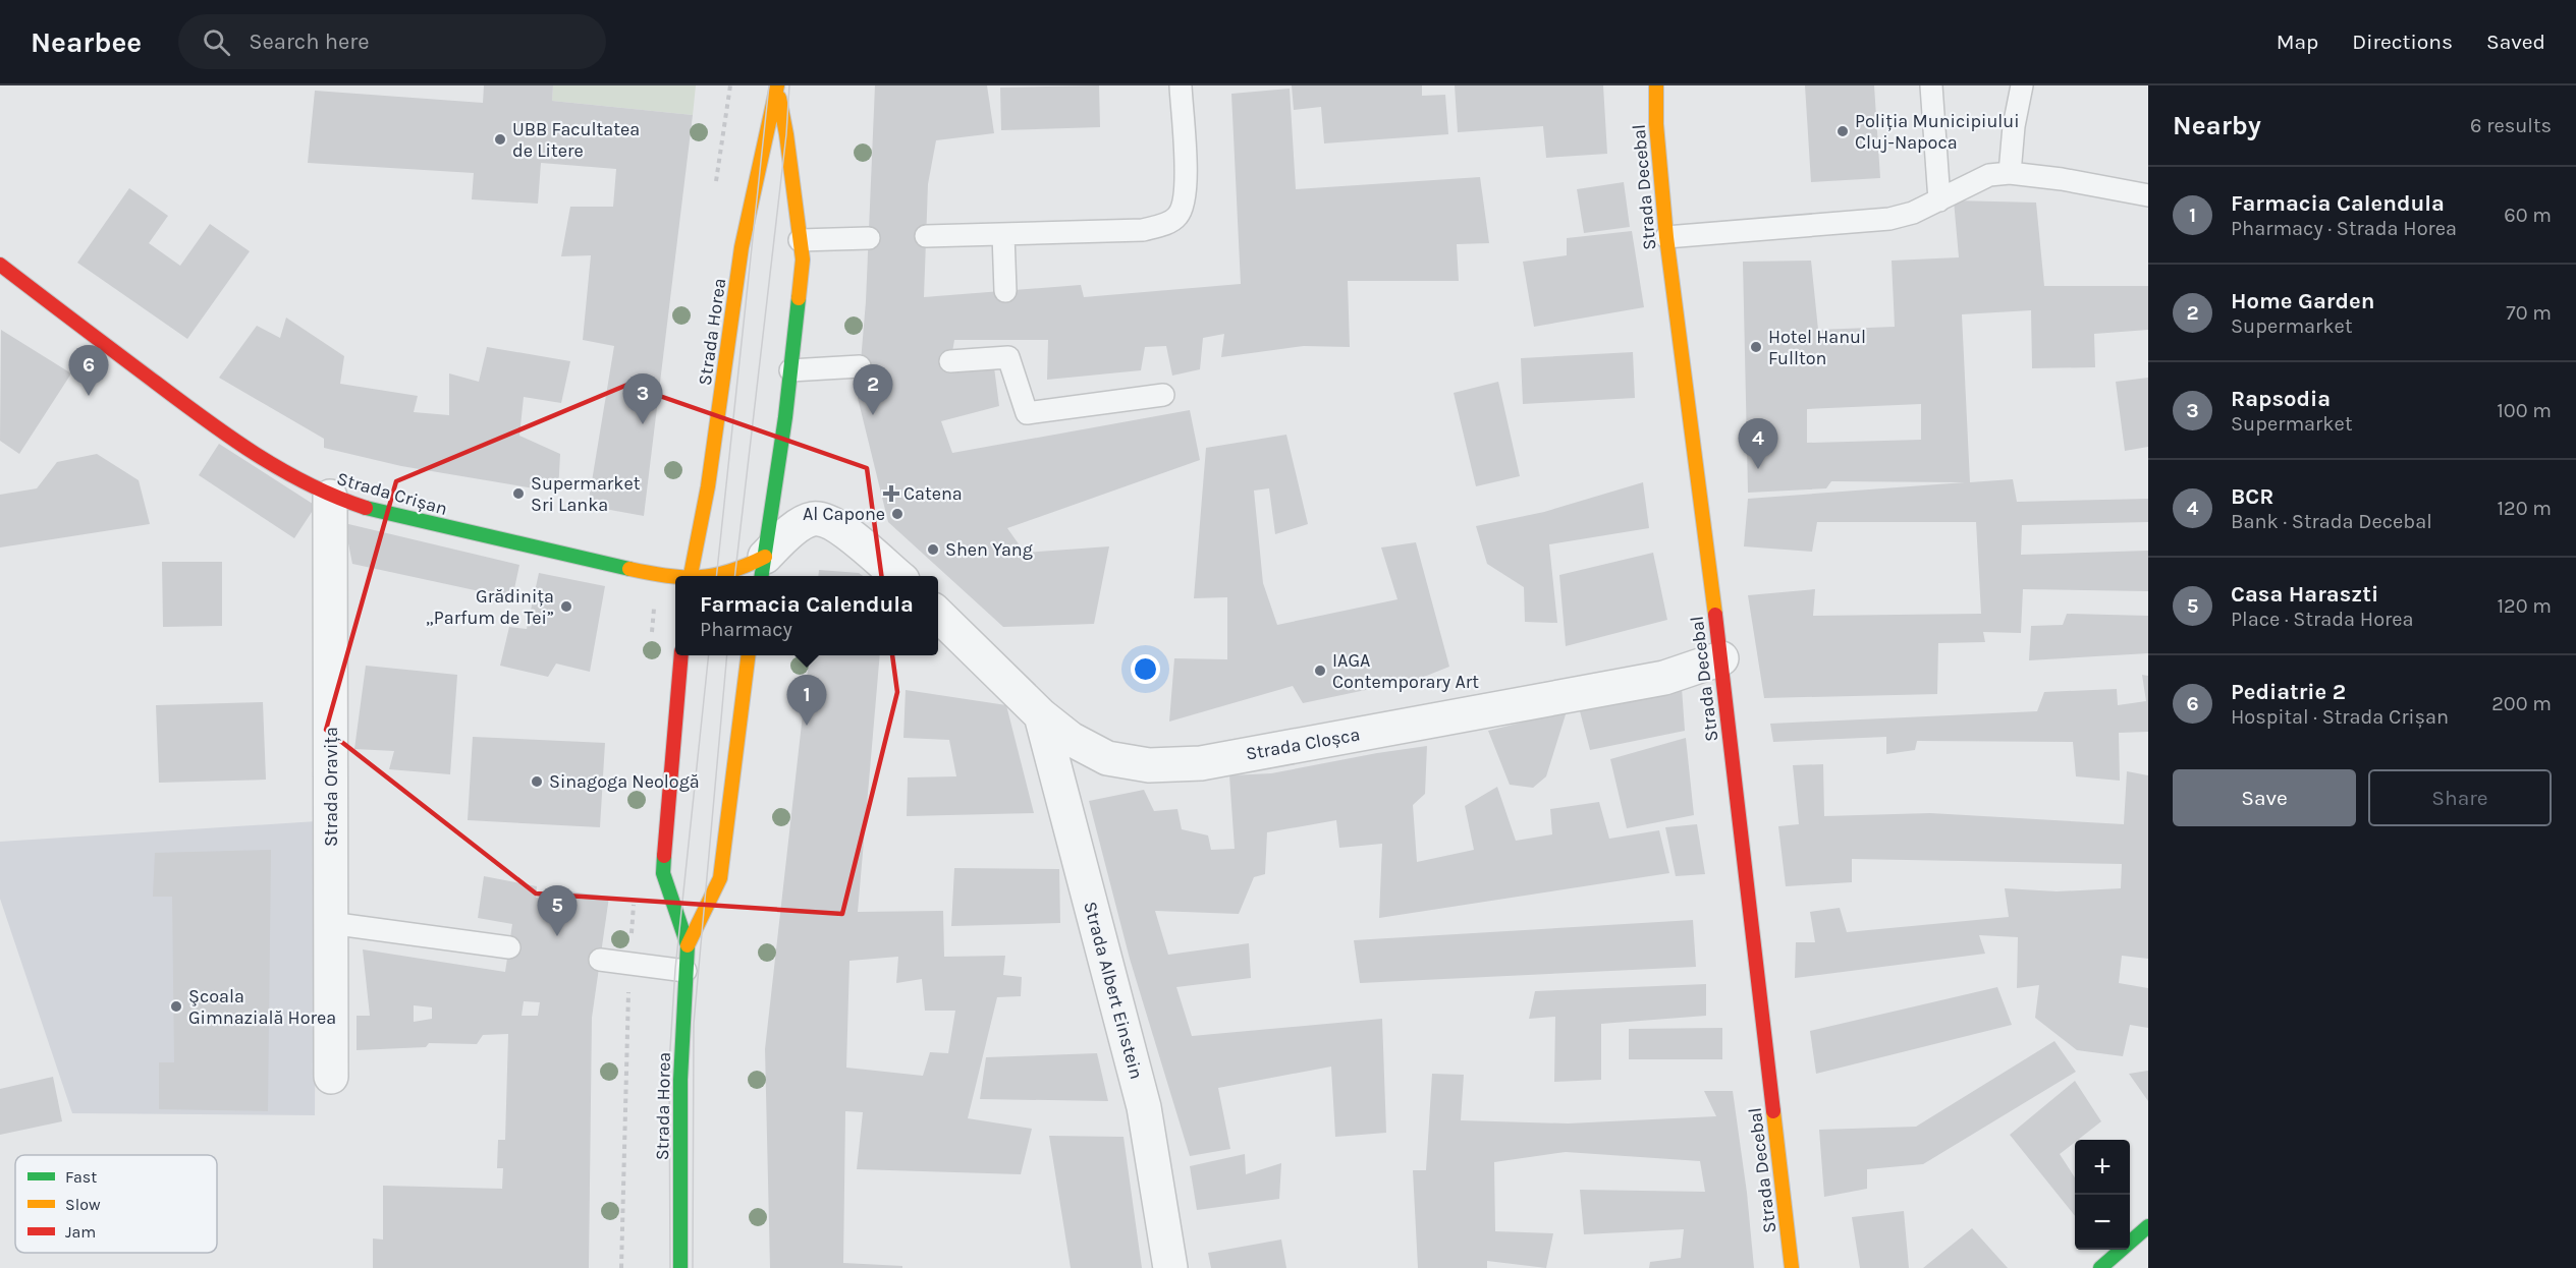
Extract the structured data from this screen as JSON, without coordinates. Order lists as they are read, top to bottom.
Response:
{
  "streets": {
    "street": [
      "Strada Decebal",
      "Strada Horea",
      "Strada Crișan",
      "Strada Cloșca",
      "Strada Oravița",
      "Strada Albert Einstein"
    ]
  },
  "crossings": [
    ["Strada Decebal", "Strada Cloșca"],
    ["Strada Horea", "Strada Crișan"],
    ["Strada Crișan", "Strada Oravița"],
    ["Strada Cloșca", "Strada Albert Einstein"]
  ],
  "places": {
    "other": [
      "Poliția Municipiului Cluj-Napoca",
      "UBB Facultatea de Litere",
      "Hotel Hanul Fullton",
      "Supermarket Sri Lanka",
      "Al Capone",
      "Shen Yang",
      "Grădinița „Parfum de Tei”",
      "IAGA Contemporary Art",
      "Sinagoga Neologă",
      "Şcoala Gimnazială Horea"
    ],
    "health": ["Catena"]
  },
  "legend": ["Fast", "Slow", "Jam"],
  "page": {
    "header": "Nearbee",
    "search": "Search here",
    "nav": ["Map", "Directions", "Saved"],
    "heading": ["Nearby", "6 results"],
    "list": [
      {
        "mark": "1",
        "name": "Farmacia Calendula",
        "note": "Pharmacy · Strada Horea",
        "value": "60 m"
      },
      {
        "mark": "2",
        "name": "Home Garden",
        "note": "Supermarket",
        "value": "70 m"
      },
      {
        "mark": "3",
        "name": "Rapsodia",
        "note": "Supermarket",
        "value": "100 m"
      },
      {
        "mark": "4",
        "name": "BCR",
        "note": "Bank · Strada Decebal",
        "value": "120 m"
      },
      {
        "mark": "5",
        "name": "Casa Haraszti",
        "note": "Place · Strada Horea",
        "value": "120 m"
      },
      {
        "mark": "6",
        "name": "Pediatrie 2",
        "note": "Hospital · Strada Crișan",
        "value": "200 m"
      }
    ],
    "pins": [
      "6",
      "2",
      "3",
      "4",
      "1",
      "5"
    ],
    "popup": ["Farmacia Calendula", "Pharmacy"],
    "buttons": ["Save", "Share"],
    "map_buttons": ["+", "−"]
  }
}
